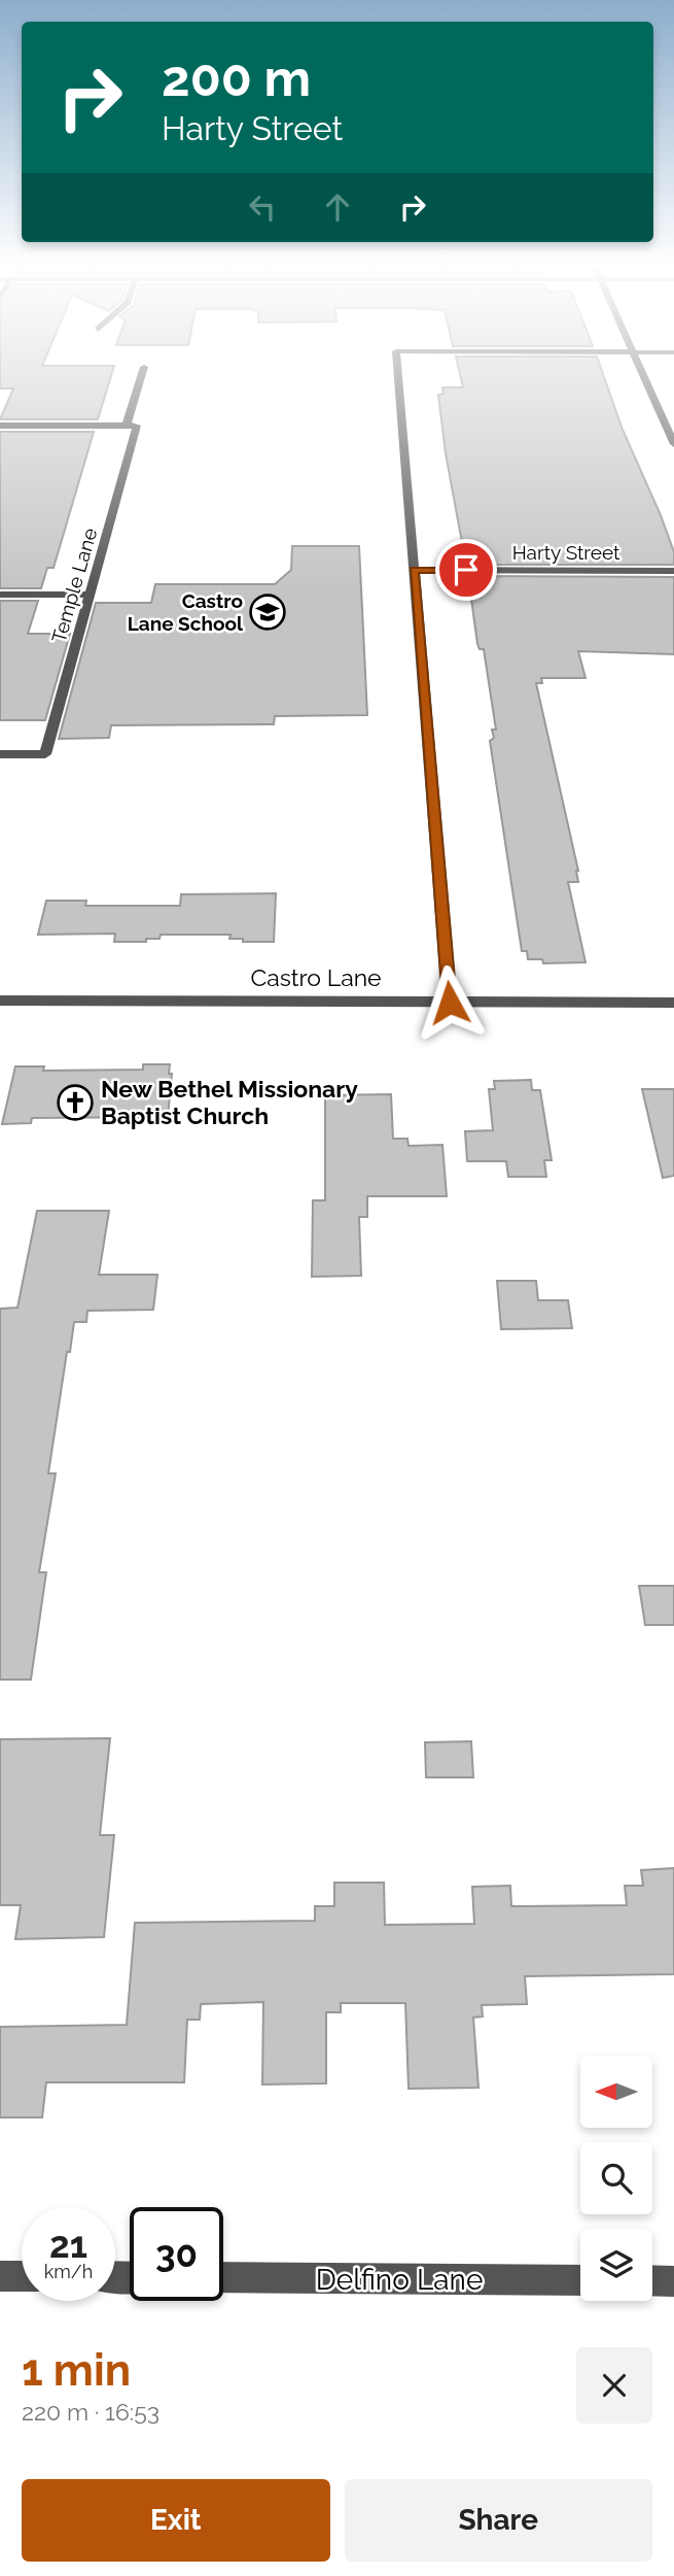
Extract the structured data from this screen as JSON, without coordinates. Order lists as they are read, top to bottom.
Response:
{
  "streets": {
    "street": [
      "Harty Street",
      "Temple Lane",
      "Castro Lane",
      "Delfino Lane"
    ]
  },
  "places": {
    "school or university": ["Castro Lane School"],
    "church": ["New Bethel Missionary Baptist Church"]
  },
  "north": "left",
  "page": {
    "turn": ["200 m", "Harty Street"],
    "speed": "21 km/h",
    "limit": "30",
    "heading": ["1 min", "220 m · 16:53"],
    "buttons": ["Exit", "Share"]
  }
}
